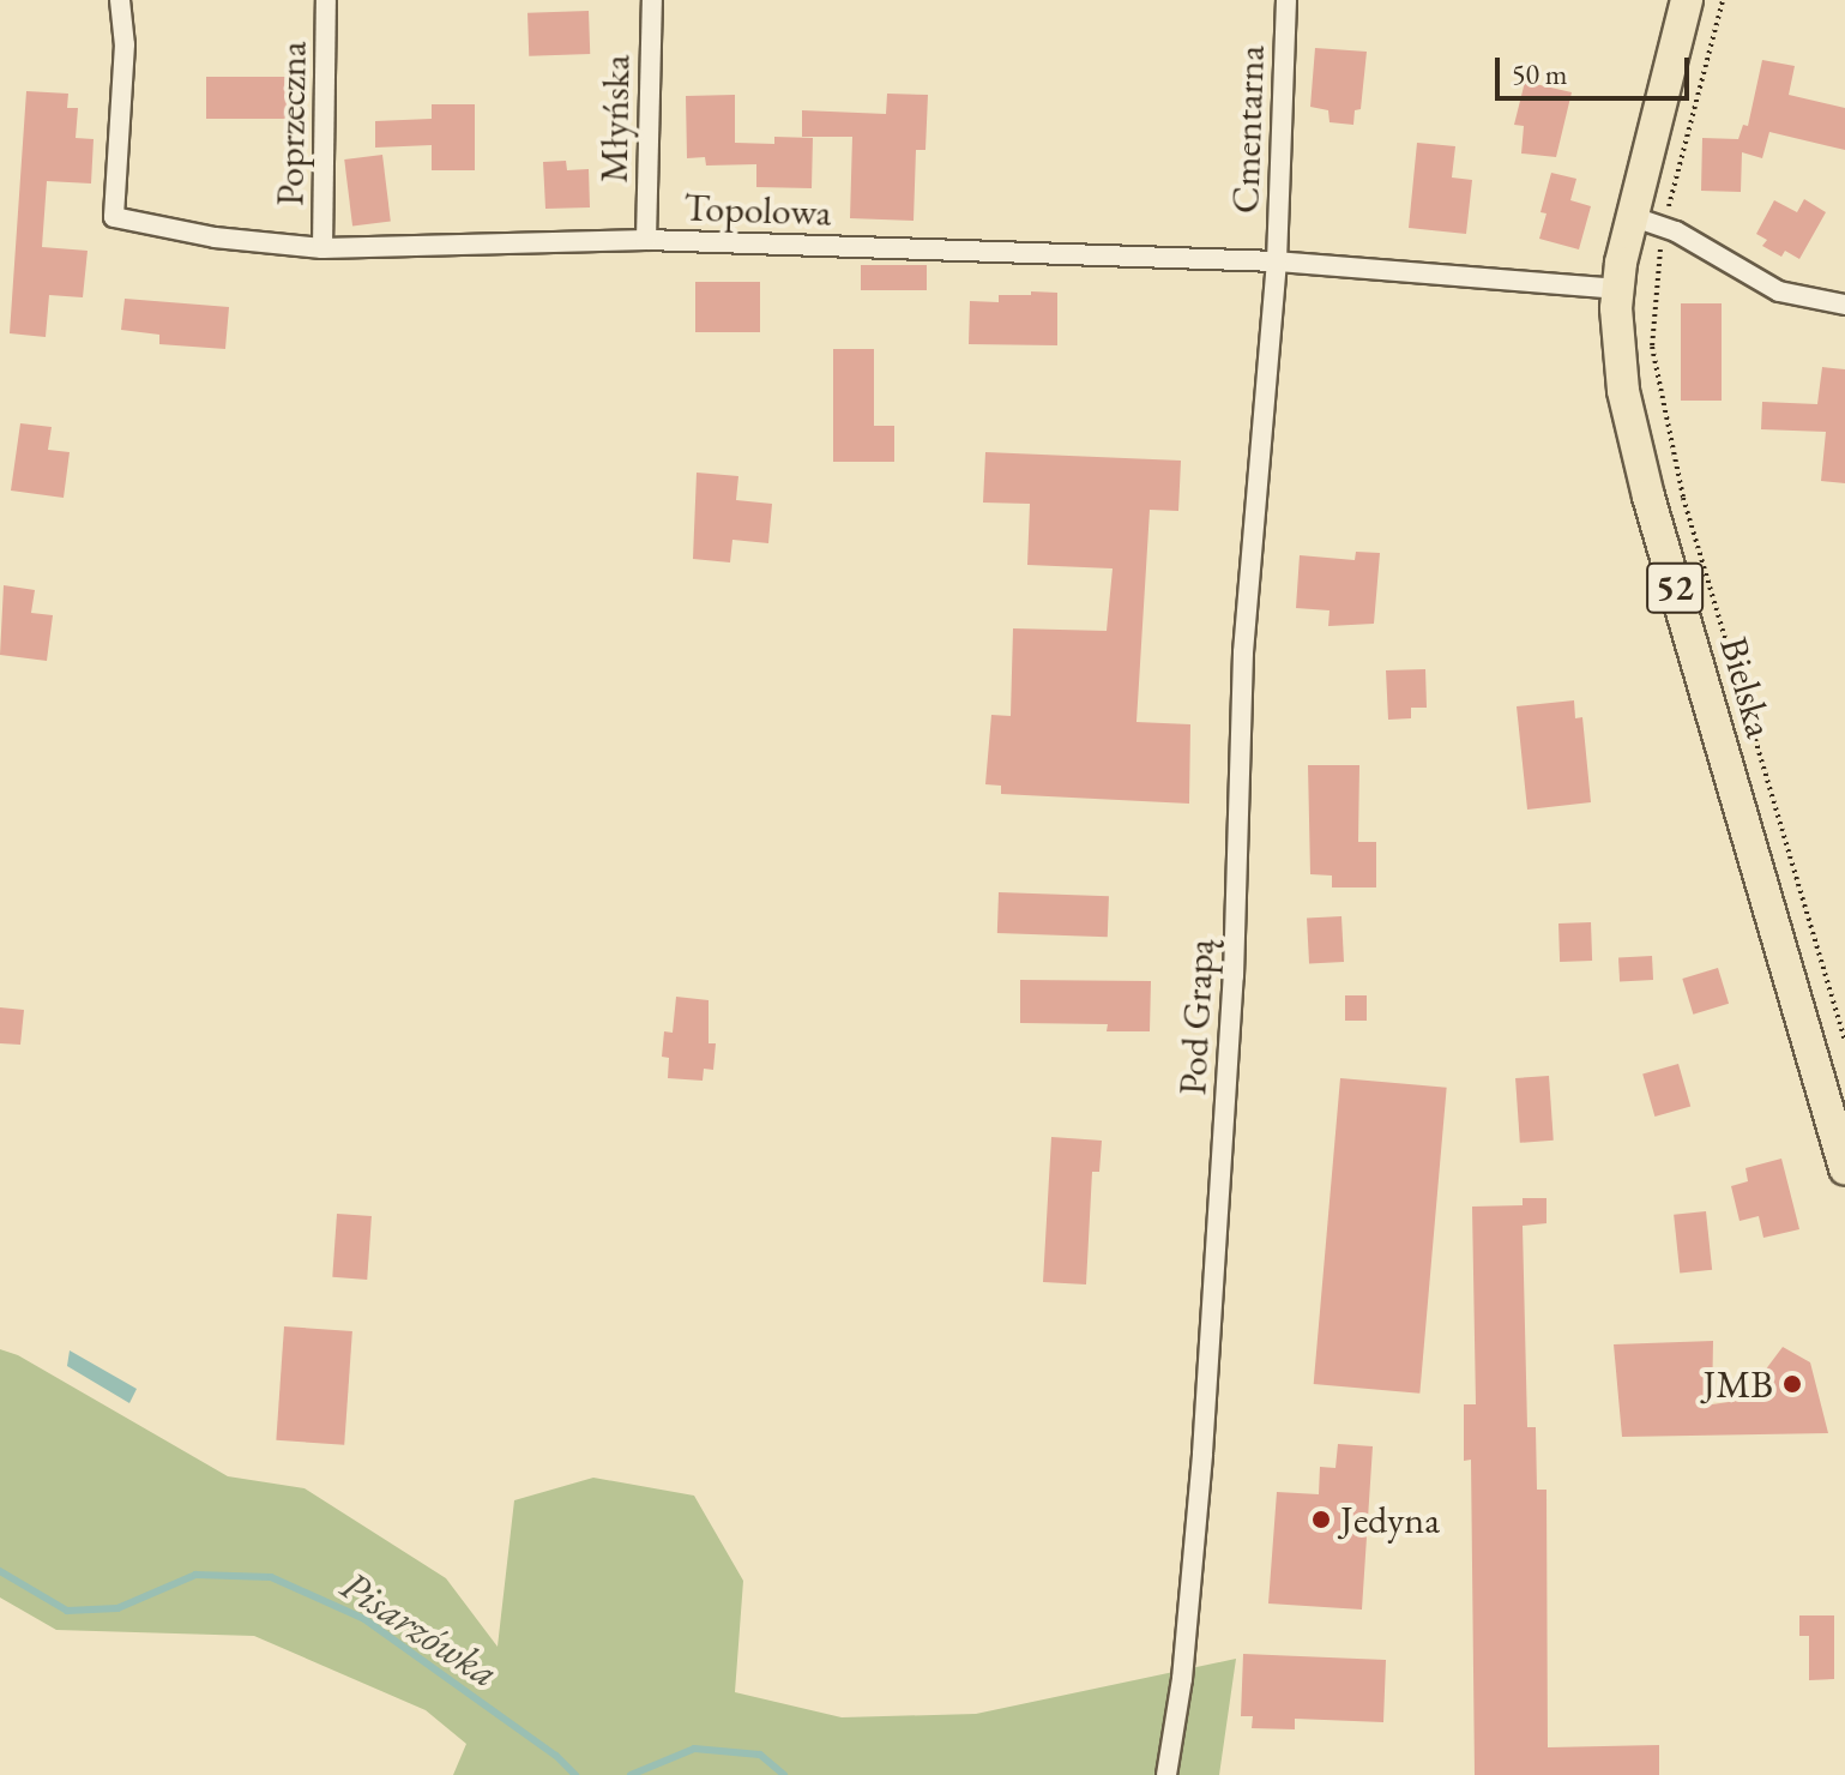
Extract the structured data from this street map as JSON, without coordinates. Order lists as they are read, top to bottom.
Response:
{
  "streets": {
    "main road": ["52", "Bielska"],
    "street": [
      "Młyńska",
      "Poprzeczna",
      "Cmentarna",
      "Topolowa",
      "Pod Grapą"
    ]
  },
  "crossings": [
    ["Młyńska", "Topolowa"],
    ["Poprzeczna", "Topolowa"],
    ["Cmentarna", "Topolowa"],
    ["Cmentarna", "Pod Grapą"],
    ["Topolowa", "Bielska"],
    ["Topolowa", "Pod Grapą"]
  ],
  "water": ["Pisarzówka"],
  "places": ["JMB", "Jedyna"],
  "scale_bar": "50 m"
}
